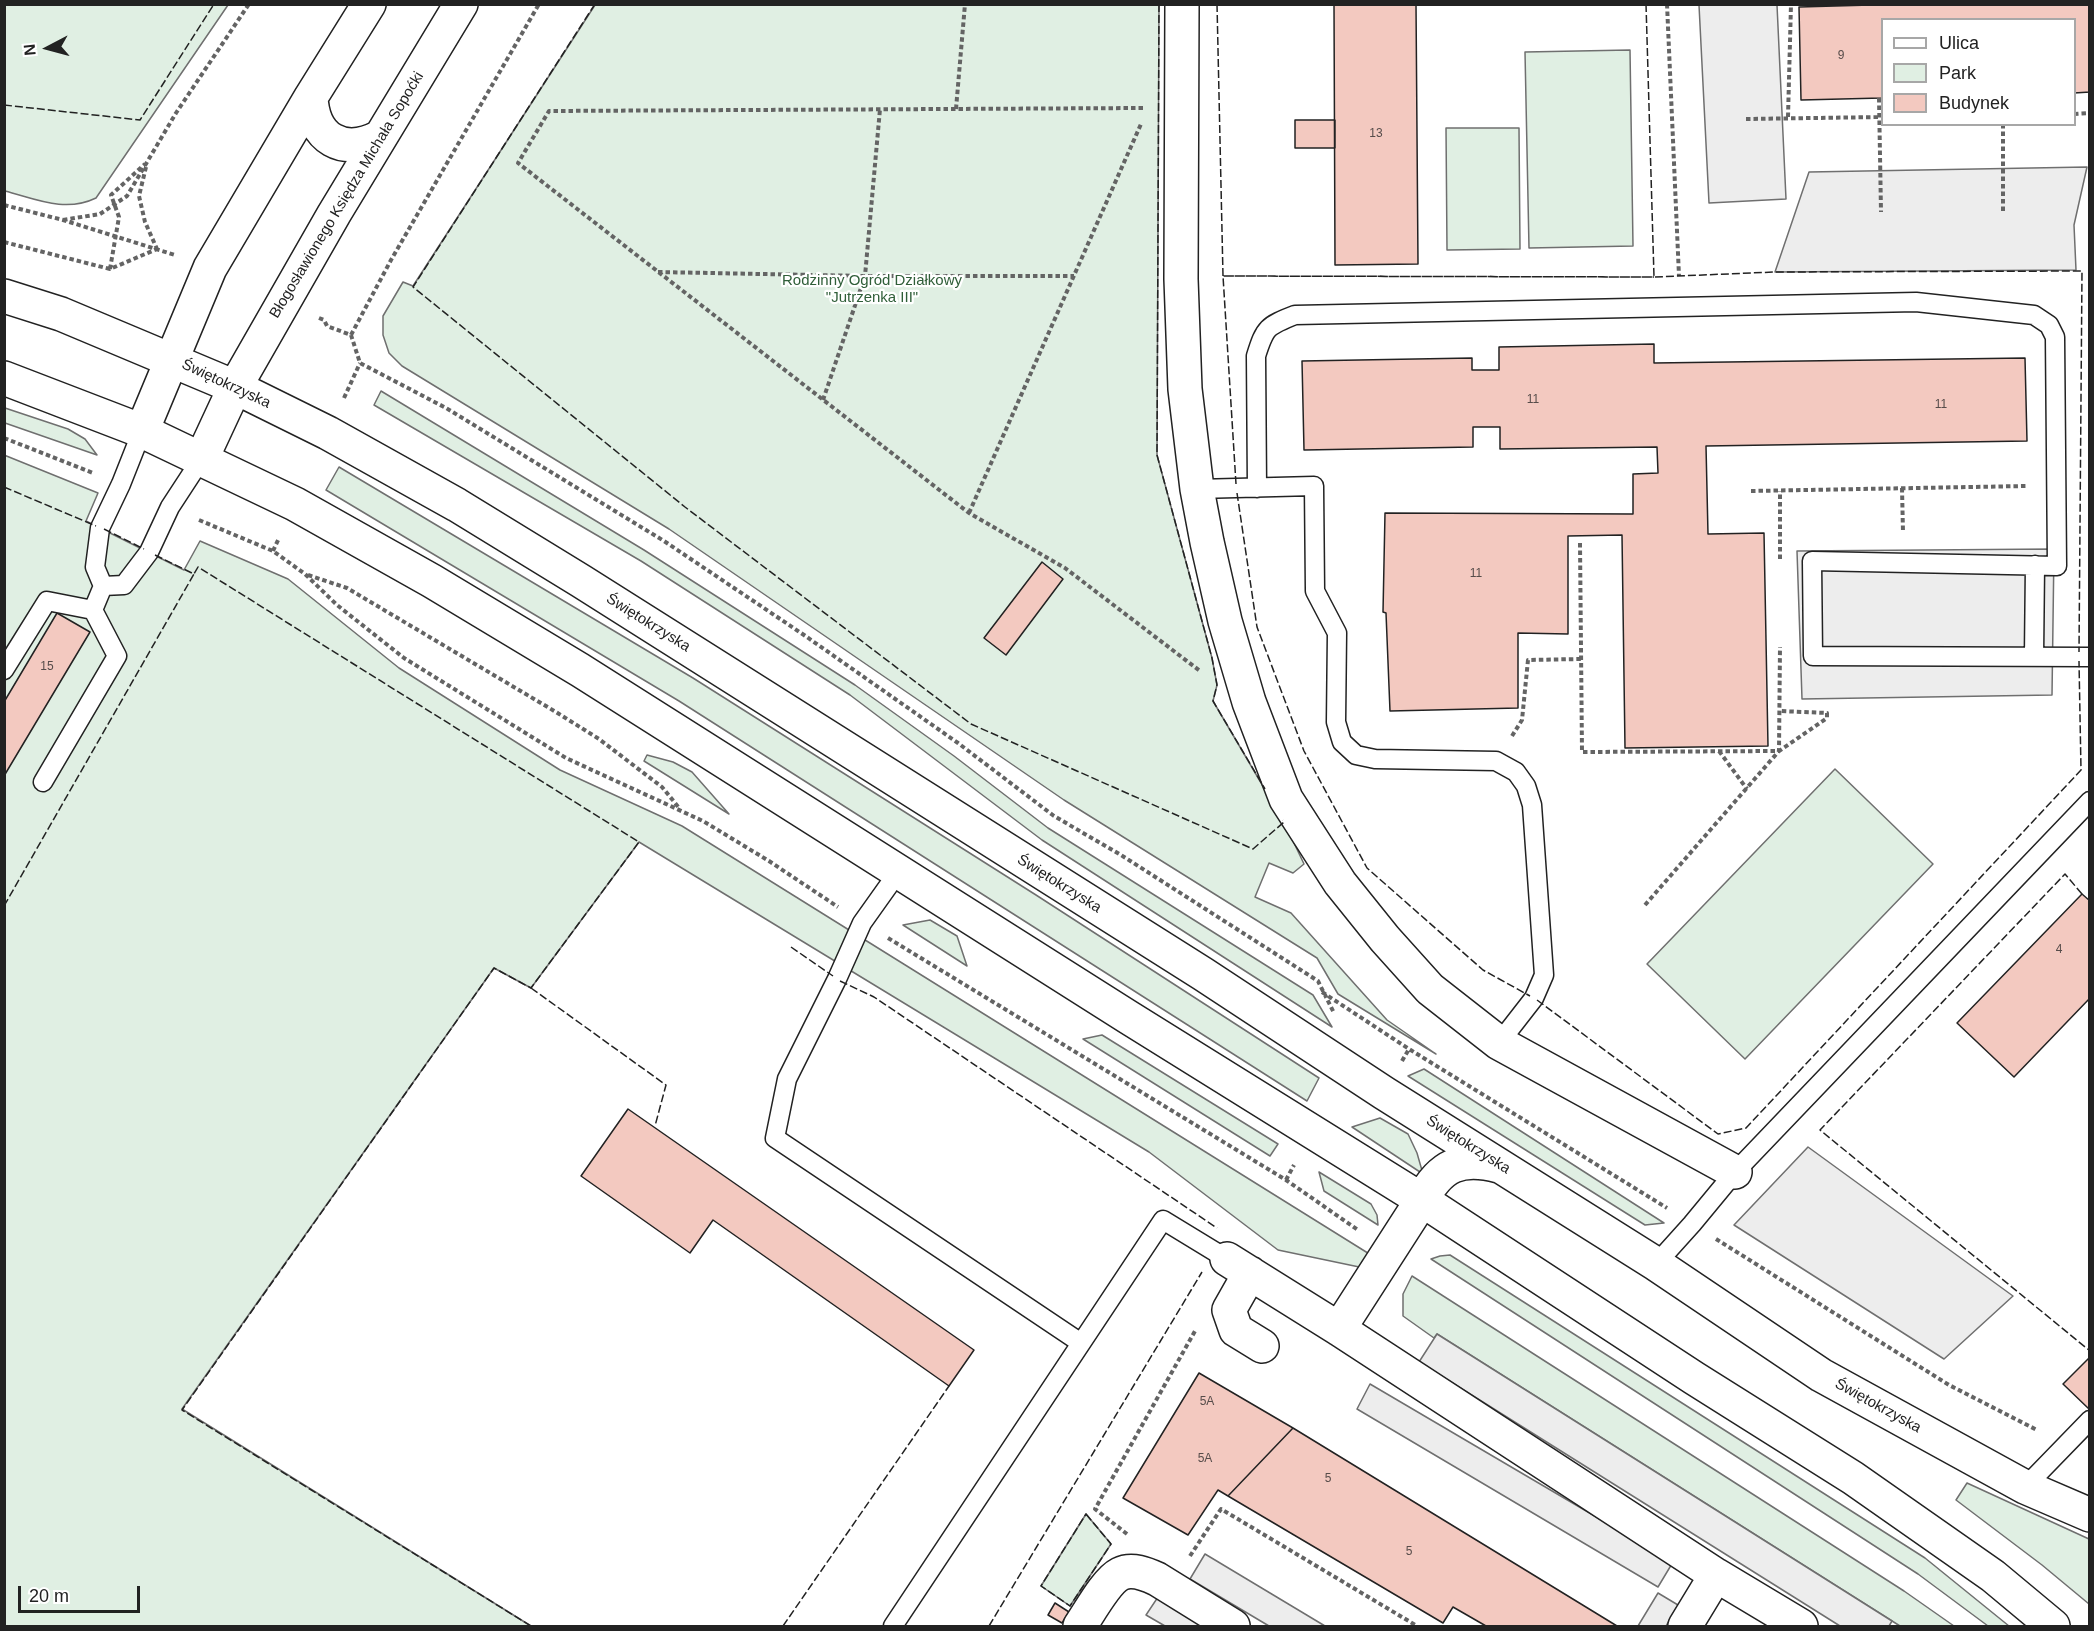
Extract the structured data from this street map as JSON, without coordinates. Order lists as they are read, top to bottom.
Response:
{
  "streets": {
    "main road": ["Błogosławionego Księdza Michała Sopoćki", "Świętokrzyska"]
  },
  "crossings": [
    ["Błogosławionego Księdza Michała Sopoćki", "Świętokrzyska"]
  ],
  "parks": ["Rodzinny Ogród Działkowy \"Jutrzenka III\""],
  "house_numbers": [
    "9",
    "13",
    "11",
    "11",
    "11",
    "15",
    "4",
    "5A",
    "5A",
    "5",
    "5"
  ],
  "legend": ["Ulica", "Park", "Budynek"],
  "scale_bar": "20 m",
  "north": "left"
}
